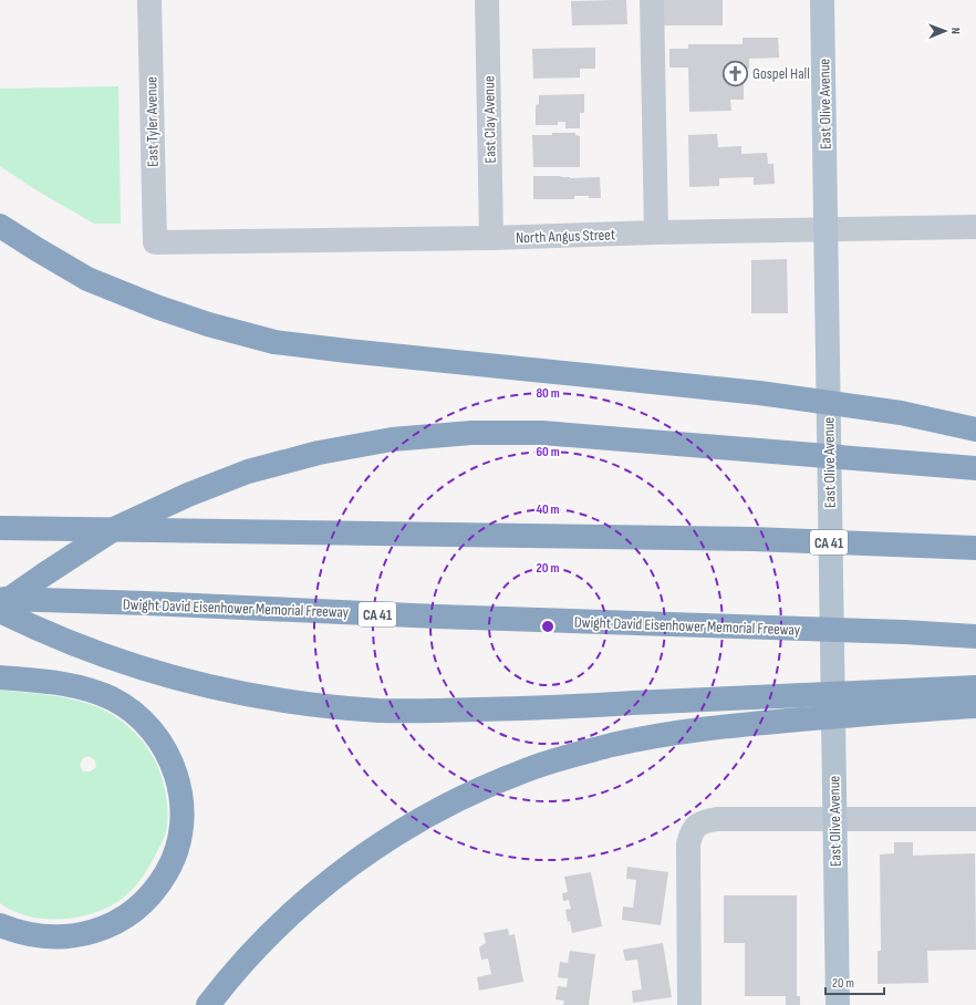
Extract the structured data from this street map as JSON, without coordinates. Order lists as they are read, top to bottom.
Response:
{
  "streets": {
    "highway": ["CA 41", "Dwight David Eisenhower Memorial Freeway"],
    "main road": ["East Olive Avenue"],
    "street": ["East Clay Avenue", "East Tyler Avenue", "North Angus Street"]
  },
  "crossings": [
    ["East Olive Avenue", "North Angus Street"],
    ["East Clay Avenue", "North Angus Street"],
    ["East Tyler Avenue", "North Angus Street"]
  ],
  "places": {
    "church": ["Gospel Hall"]
  },
  "scale_bar": "20 m",
  "north": "right",
  "rings": [
    "80 m",
    "60 m",
    "40 m",
    "20 m"
  ]
}
